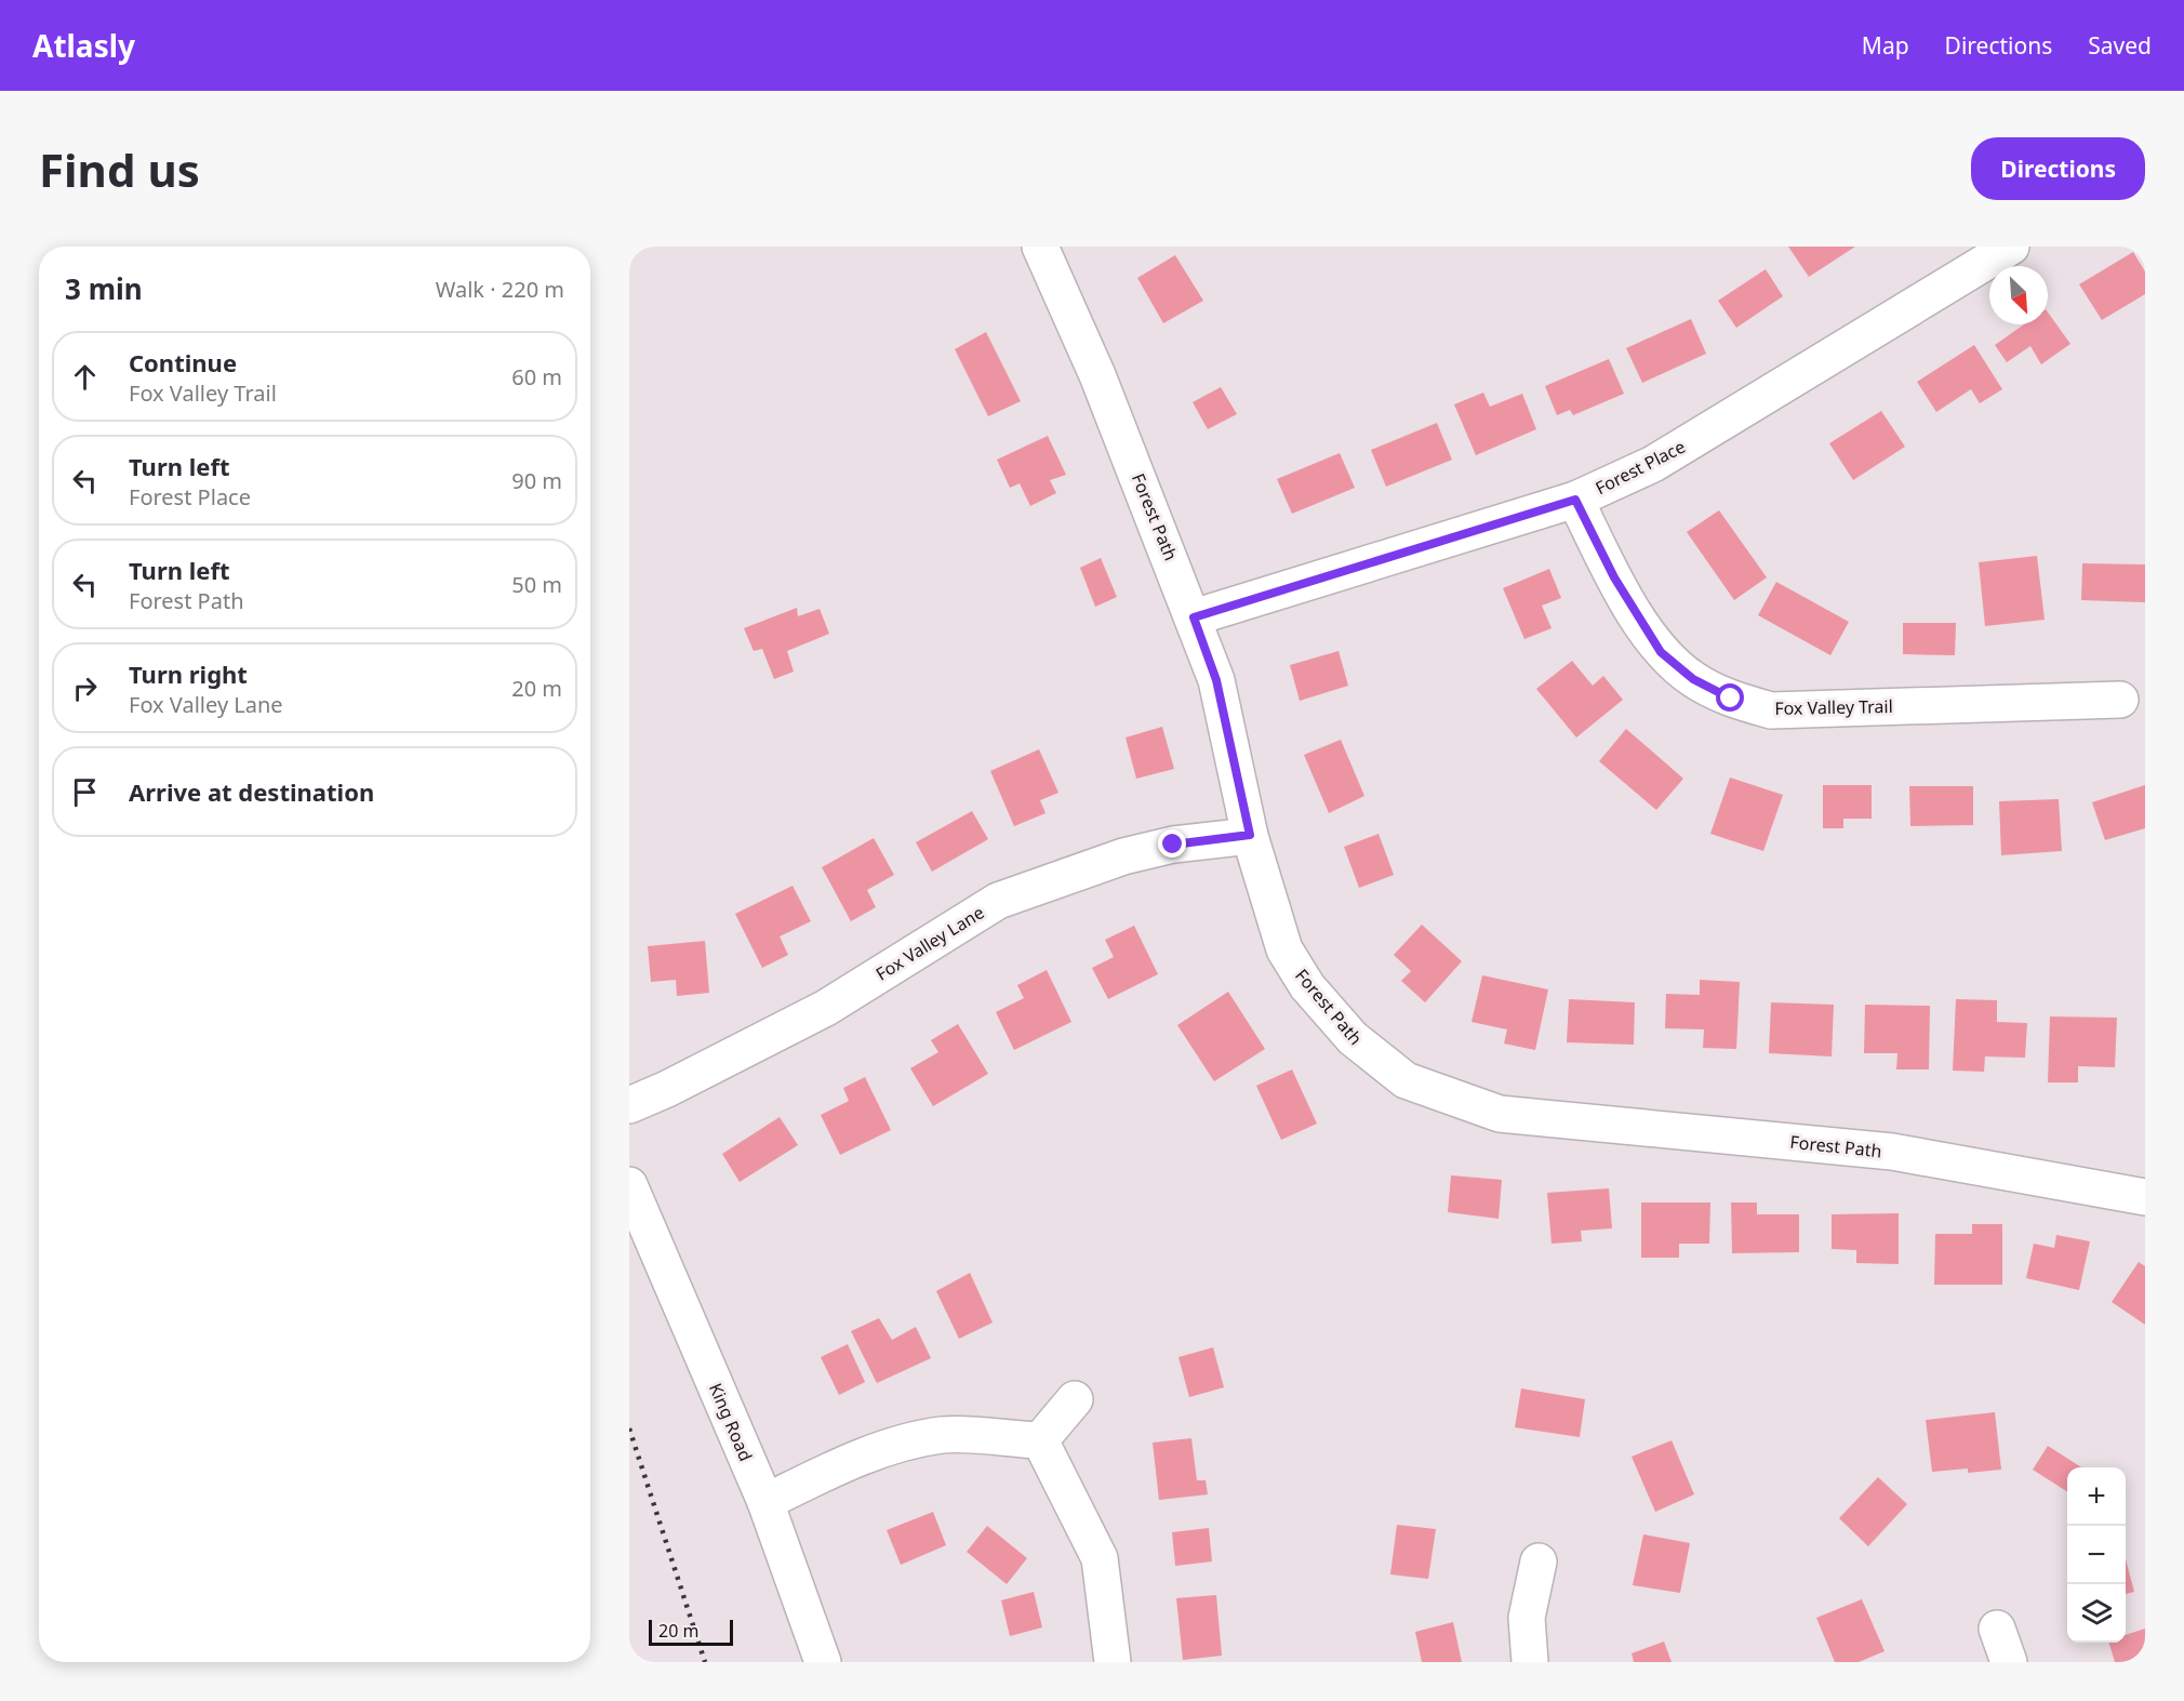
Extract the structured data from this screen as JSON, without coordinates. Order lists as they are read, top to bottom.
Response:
{
  "streets": {
    "street": [
      "Forest Place",
      "Forest Path",
      "Fox Valley Trail",
      "Fox Valley Lane",
      "King Road"
    ]
  },
  "crossings": [
    ["Forest Place", "Forest Path"],
    ["Forest Place", "Fox Valley Trail"],
    ["Forest Path", "Fox Valley Lane"]
  ],
  "scale_bar": "20 m",
  "north": "bottom right",
  "page": {
    "header": "Atlasly",
    "nav": ["Map", "Directions", "Saved"],
    "buttons": "Directions",
    "title": "Find us",
    "heading": ["3 min", "Walk · 220 m"],
    "list": [
      ["Continue", "Fox Valley Trail", "60 m"],
      ["Turn left", "Forest Place", "90 m"],
      ["Turn left", "Forest Path", "50 m"],
      ["Turn right", "Fox Valley Lane", "20 m"],
      "Arrive at destination"
    ],
    "map_buttons": ["+", "−"],
    "scale": "20 m"
  }
}
